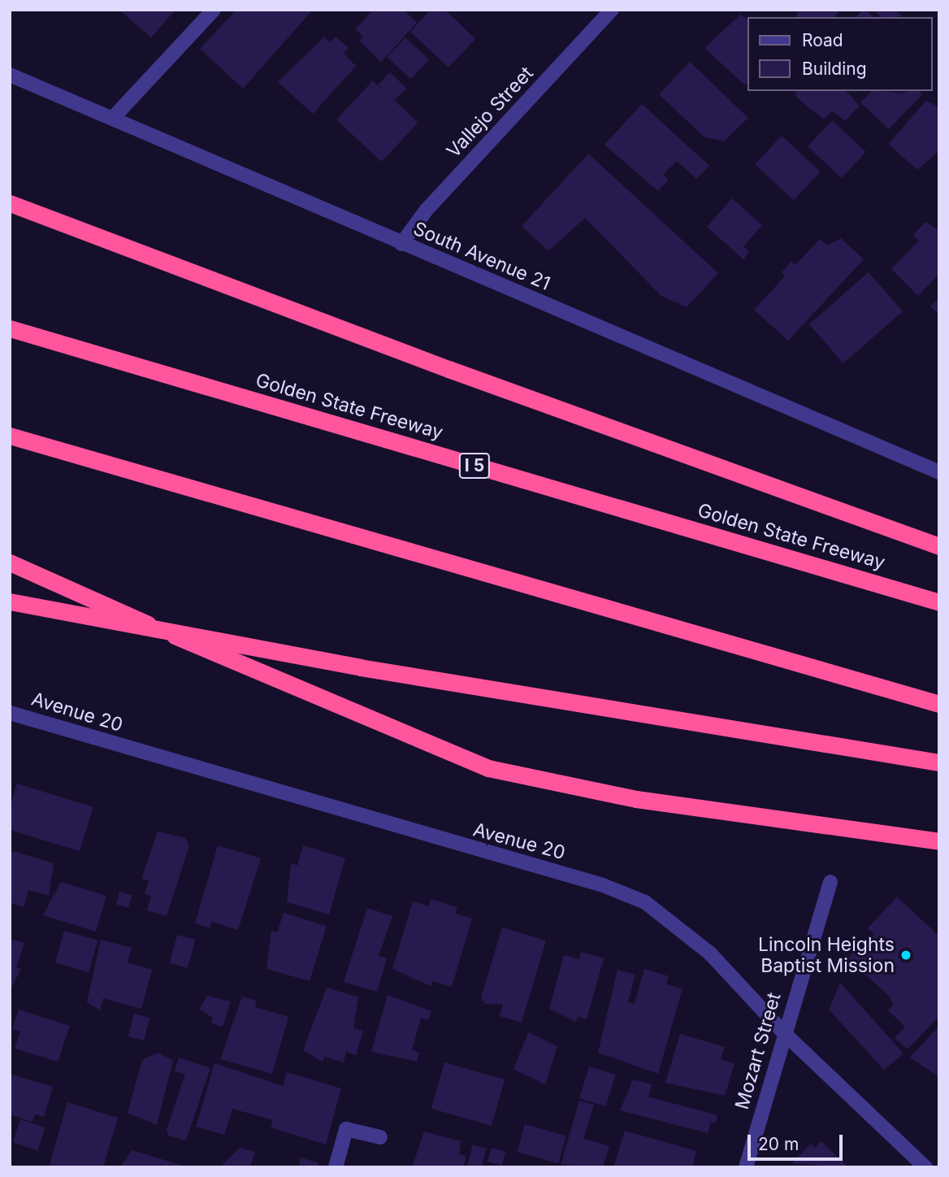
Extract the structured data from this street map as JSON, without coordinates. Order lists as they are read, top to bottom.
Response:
{
  "streets": {
    "highway": ["Golden State Freeway", "I 5"],
    "street": [
      "Vallejo Street",
      "South Avenue 21",
      "Avenue 20",
      "Mozart Street"
    ]
  },
  "crossings": [
    ["Vallejo Street", "South Avenue 21"],
    ["Avenue 20", "Mozart Street"]
  ],
  "places": ["Lincoln Heights Baptist Mission"],
  "legend": ["Road", "Building"],
  "scale_bar": "20 m"
}
